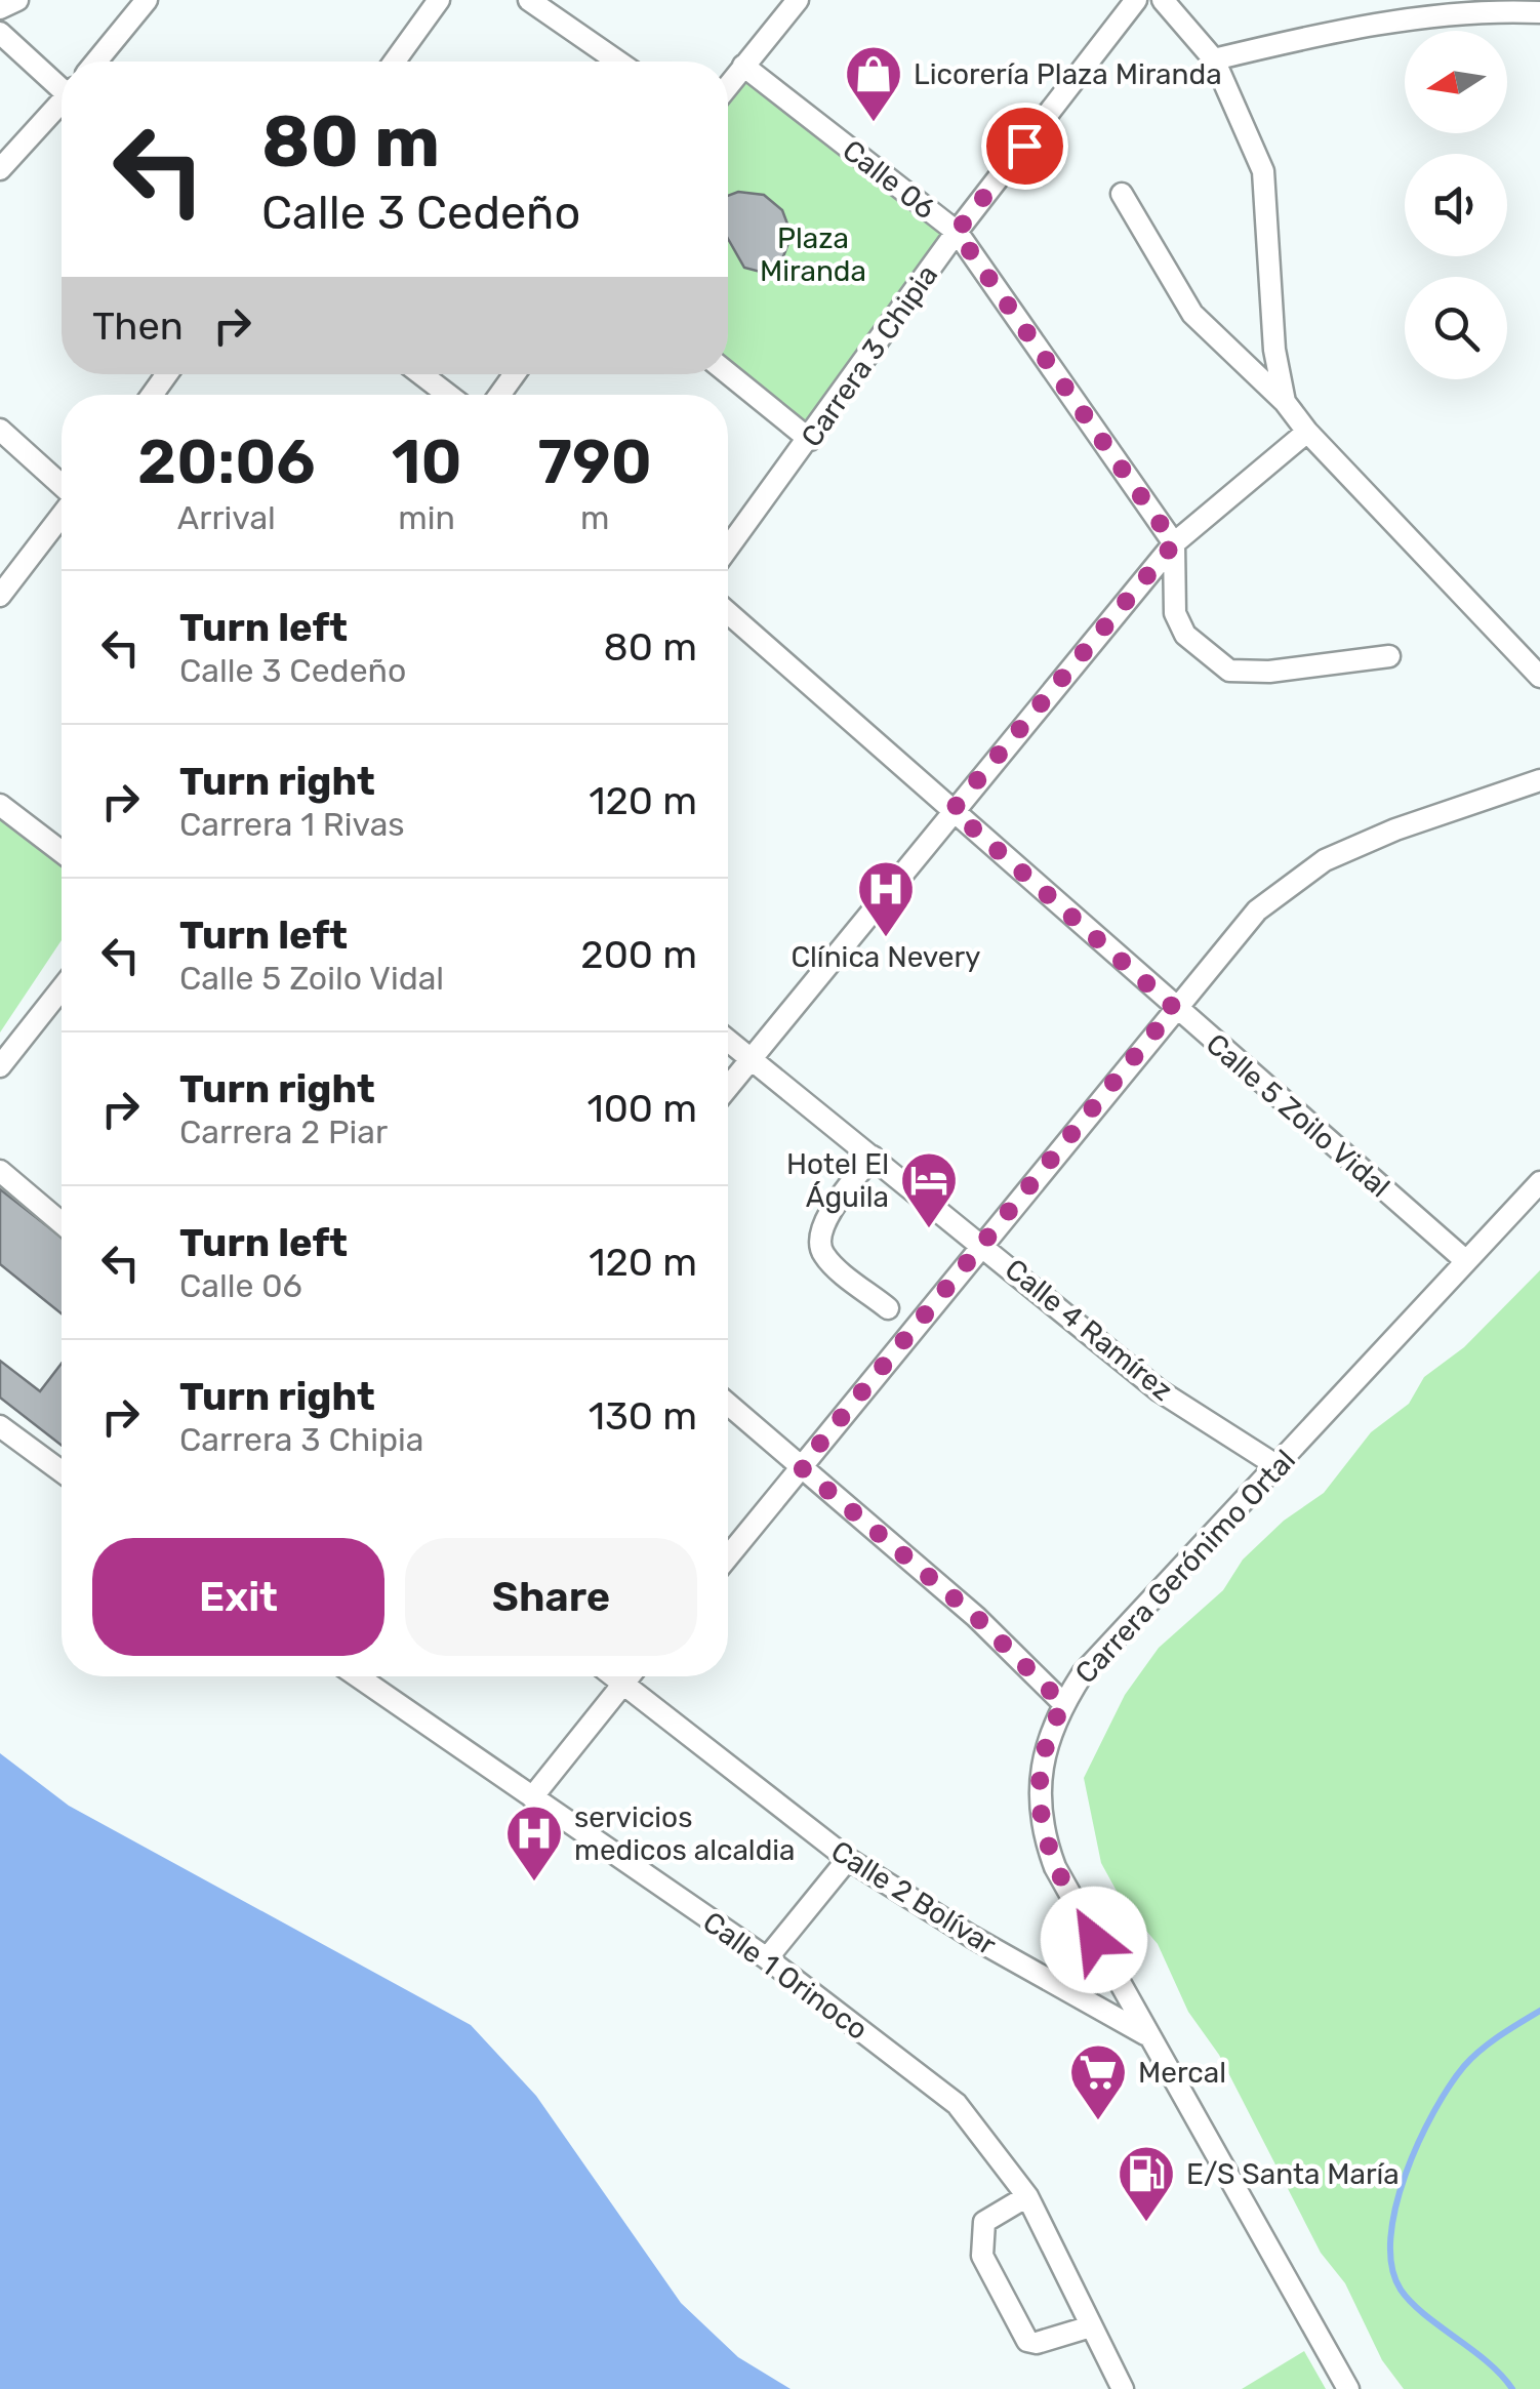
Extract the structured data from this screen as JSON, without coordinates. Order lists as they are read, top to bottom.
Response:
{
  "streets": {
    "street": [
      "Calle 06",
      "Carrera 3 Chipia",
      "Calle 5 Zoilo Vidal",
      "Calle 4 Ramírez",
      "Carrera Gerónimo Ortal",
      "Calle 2 Bolívar",
      "Calle 1 Orinoco"
    ]
  },
  "crossings": [
    ["Calle 06", "Carrera 3 Chipia"],
    ["Calle 5 Zoilo Vidal", "Carrera Gerónimo Ortal"],
    ["Calle 4 Ramírez", "Carrera Gerónimo Ortal"],
    ["Carrera Gerónimo Ortal", "Calle 2 Bolívar"]
  ],
  "parks": ["Plaza Miranda"],
  "places": {
    "shop": ["Licorería Plaza Miranda"],
    "hospital": ["Clínica Nevery", "servicios medicos alcaldia"],
    "hotel": ["Hotel El Águila"],
    "supermarket": ["Mercal"],
    "fuel station": ["E/S Santa María"]
  },
  "north": "left",
  "page": {
    "turn": ["80 m", "Calle 3 Cedeño"],
    "then": "Then",
    "eta": [
      "20:06",
      "Arrival",
      "10",
      "min",
      "790",
      "m"
    ],
    "list": [
      {
        "name": "Turn left",
        "note": "Calle 3 Cedeño",
        "value": "80 m"
      },
      {
        "name": "Turn right",
        "note": "Carrera 1 Rivas",
        "value": "120 m"
      },
      {
        "name": "Turn left",
        "note": "Calle 5 Zoilo Vidal",
        "value": "200 m"
      },
      {
        "name": "Turn right",
        "note": "Carrera 2 Piar",
        "value": "100 m"
      },
      {
        "name": "Turn left",
        "note": "Calle 06",
        "value": "120 m"
      },
      {
        "name": "Turn right",
        "note": "Carrera 3 Chipia",
        "value": "130 m"
      }
    ],
    "buttons": ["Exit", "Share"]
  }
}
